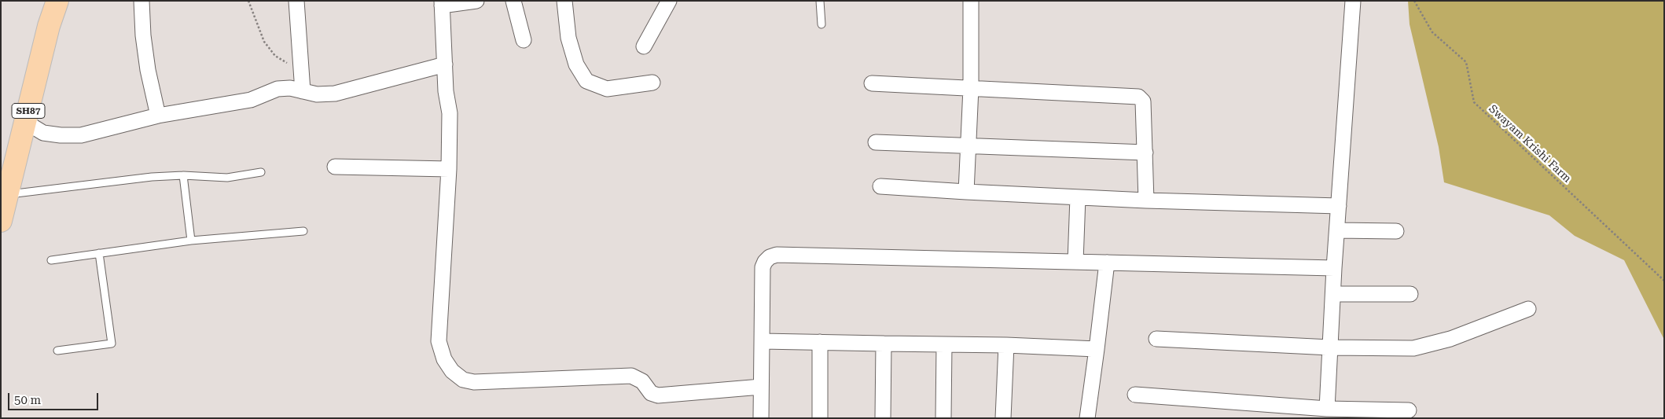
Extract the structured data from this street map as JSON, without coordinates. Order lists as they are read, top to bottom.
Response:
{
  "streets": {
    "main road": ["SH87"],
    "path": ["Swayam Krishi Farm"]
  },
  "scale_bar": "50 m"
}
